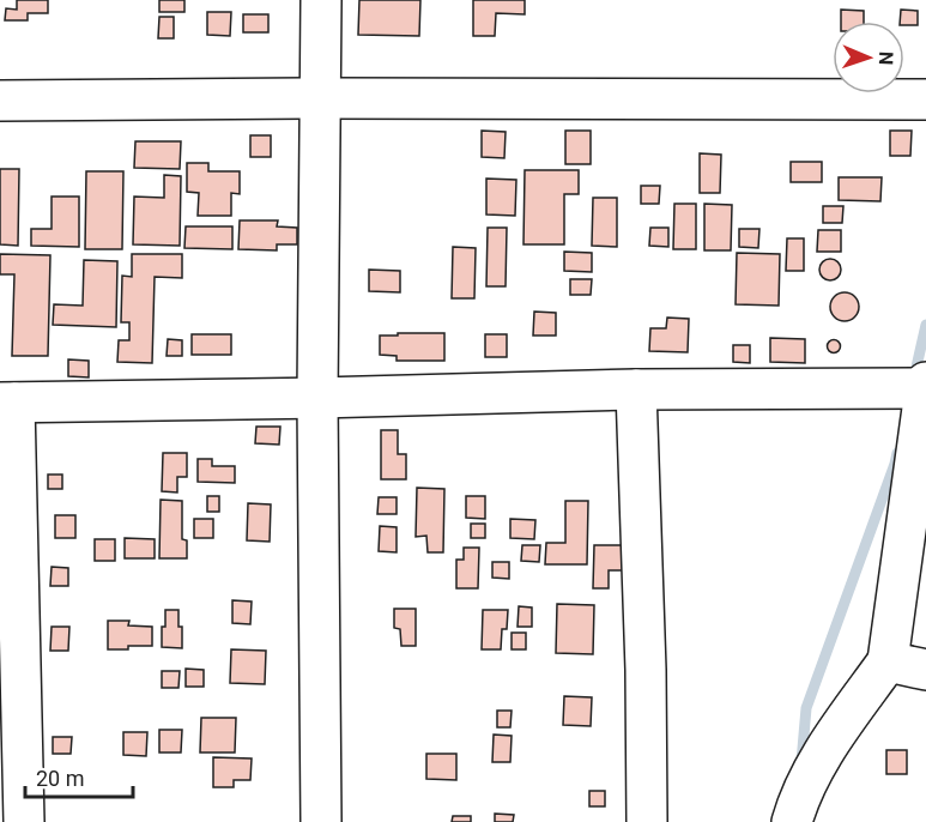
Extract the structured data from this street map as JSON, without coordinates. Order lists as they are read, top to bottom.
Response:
{
  "scale_bar": "20 m",
  "north": "right"
}
